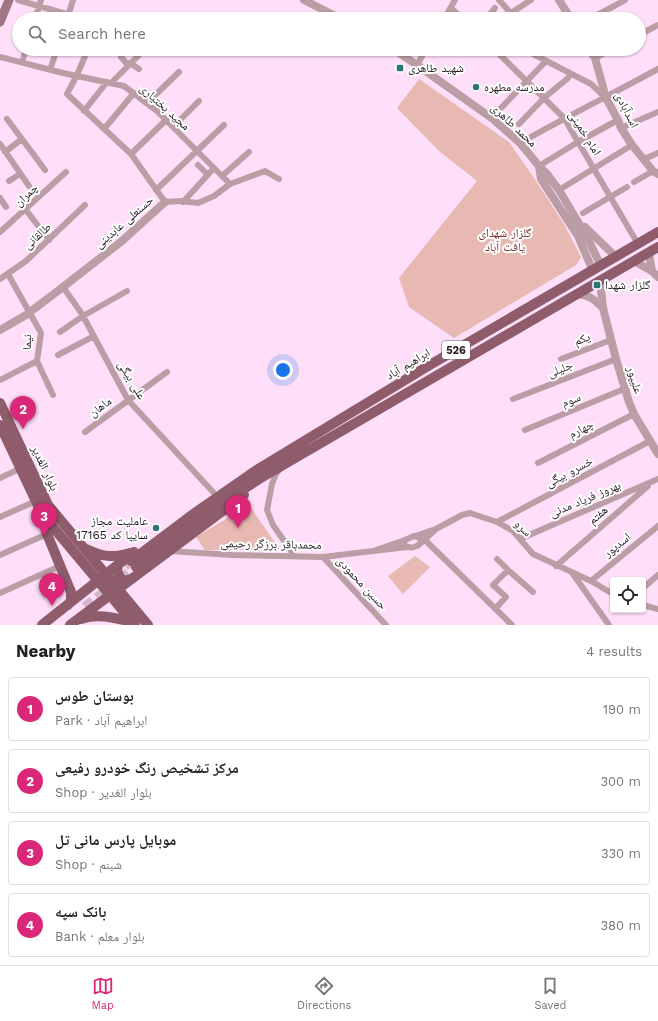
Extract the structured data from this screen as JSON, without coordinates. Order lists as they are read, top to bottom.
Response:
{
  "streets": {
    "main road": ["526", "ابراهیم آباد", "بلوار الغدیر"],
    "street": [
      "مجید بختیاری",
      "اسدآبادی",
      "محمد طاهری",
      "امام خمینی",
      "چمران",
      "حسنعلی عابدینی",
      "طالقانی",
      "یکم",
      "نیما",
      "جلیلی",
      "علی بیگی",
      "علیپور",
      "سوم",
      "ماهان",
      "چهارم",
      "خسرو بیگی",
      "بهروز فریاد مدنی",
      "هفتم",
      "سرو",
      "محمدباقر برزگر رحیمی",
      "اسدپور",
      "حسین محمودی"
    ]
  },
  "crossings": [
    ["مجید بختیاری", "حسنعلی عابدینی"],
    ["محمد طاهری", "ابراهیم آباد"],
    ["امام خمینی", "ابراهیم آباد"],
    ["حسنعلی عابدینی", "نیما"],
    ["حسنعلی عابدینی", "علی بیگی"],
    ["طالقانی", "نیما"],
    ["یکم", "علیپور"],
    ["ابراهیم آباد", "علی بیگی"],
    ["ابراهیم آباد", "علیپور"],
    ["ابراهیم آباد", "بلوار الغدیر"],
    ["ابراهیم آباد", "محمدباقر برزگر رحیمی"],
    ["جلیلی", "علیپور"],
    ["علی بیگی", "ماهان"],
    ["علیپور", "سوم"],
    ["علیپور", "چهارم"],
    ["علیپور", "خسرو بیگی"],
    ["خسرو بیگی", "سرو"],
    ["بهروز فریاد مدنی", "هفتم"],
    ["بهروز فریاد مدنی", "سرو"],
    ["هفتم", "سرو"],
    ["سرو", "محمدباقر برزگر رحیمی"],
    ["سرو", "اسدپور"],
    ["محمدباقر برزگر رحیمی", "حسین محمودی"]
  ],
  "parks": ["گلزار شهدای یافت آباد"],
  "places": {
    "transit": ["شهید طاهری", "گلزار شهدا"],
    "other": ["مدرسه مطهره", "عاملیت مجاز سایپا کد 17165"]
  },
  "page": {
    "search": "Search here",
    "pins": [
      "2",
      "1",
      "3",
      "4"
    ],
    "heading": ["Nearby", "4 results"],
    "list": [
      {
        "mark": "1",
        "name": "بوستان طوس",
        "note": "Park · ابراهیم آباد",
        "value": "190 m"
      },
      {
        "mark": "2",
        "name": "مرکز تشخیص رنگ خودرو رفیعی",
        "note": "Shop · بلوار الغدیر",
        "value": "300 m"
      },
      {
        "mark": "3",
        "name": "موبایل پارس مانی تل",
        "note": "Shop · شبنم",
        "value": "330 m"
      },
      {
        "mark": "4",
        "name": "بانک سپه",
        "note": "Bank · بلوار معلم",
        "value": "380 m"
      }
    ],
    "nav": ["Map", "Directions", "Saved"]
  }
}
